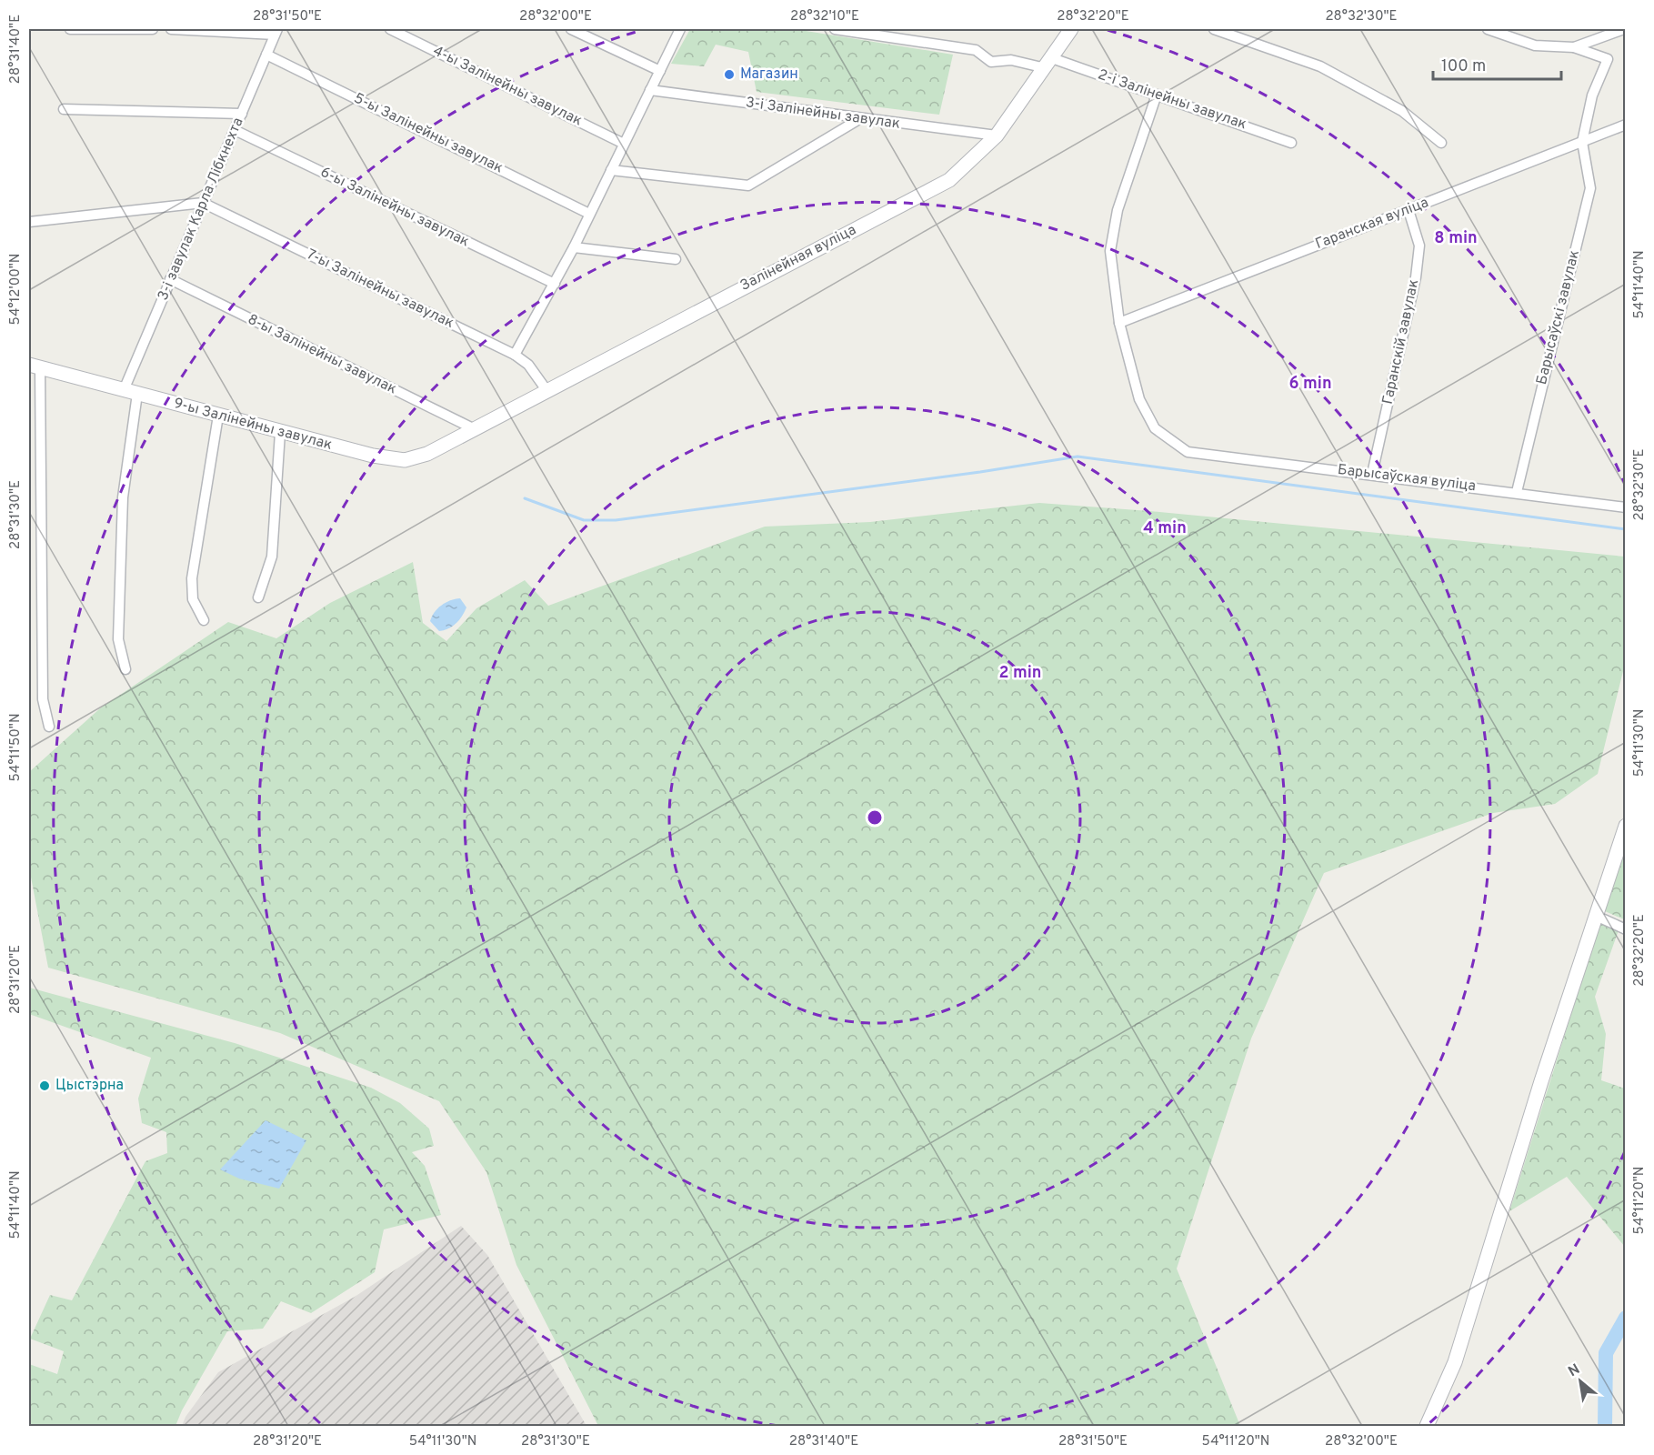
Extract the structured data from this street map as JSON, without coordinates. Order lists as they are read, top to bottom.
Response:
{
  "streets": {
    "street": [
      "4-ы Залінейны завулак",
      "2-і Залінейны завулак",
      "3-і Залінейны завулак",
      "5-ы Залінейны завулак",
      "6-ы Залінейны завулак",
      "3-і завулак Карла Лібкнехта",
      "Гаранская вуліца",
      "Залінейная вуліца",
      "7-ы Залінейны завулак",
      "Барысаўскі завулак",
      "Гаранскій завулак",
      "8-ы Залінейны завулак",
      "9-ы Залінейны завулак",
      "Барысаўская вуліца"
    ]
  },
  "crossings": [
    ["2-і Залінейны завулак", "Залінейная вуліца"],
    ["3-і Залінейны завулак", "Залінейная вуліца"],
    ["5-ы Залінейны завулак", "3-і завулак Карла Лібкнехта"],
    ["6-ы Залінейны завулак", "3-і завулак Карла Лібкнехта"],
    ["3-і завулак Карла Лібкнехта", "7-ы Залінейны завулак"],
    ["3-і завулак Карла Лібкнехта", "8-ы Залінейны завулак"],
    ["3-і завулак Карла Лібкнехта", "9-ы Залінейны завулак"],
    ["Гаранская вуліца", "Барысаўскі завулак"],
    ["Гаранская вуліца", "Гаранскій завулак"],
    ["Гаранская вуліца", "Барысаўская вуліца"],
    ["Залінейная вуліца", "7-ы Залінейны завулак"],
    ["Залінейная вуліца", "8-ы Залінейны завулак"],
    ["Залінейная вуліца", "9-ы Залінейны завулак"],
    ["Барысаўскі завулак", "Барысаўская вуліца"],
    ["Гаранскій завулак", "Барысаўская вуліца"],
    ["8-ы Залінейны завулак", "9-ы Залінейны завулак"]
  ],
  "places": ["Магазин", "Цыстэрна"],
  "scale_bar": "100 m",
  "north": "top left",
  "coordinates": [
    "28°31'50\"E",
    "28°32'00\"E",
    "28°32'10\"E",
    "28°32'20\"E",
    "28°32'30\"E",
    "28°31'40\"E",
    "54°11'40\"N",
    "54°12'00\"N",
    "28°31'30\"E",
    "54°11'30\"N",
    "54°11'50\"N",
    "28°31'20\"E",
    "54°11'20\"N"
  ],
  "rings": [
    "8 min",
    "6 min",
    "4 min",
    "2 min"
  ]
}
